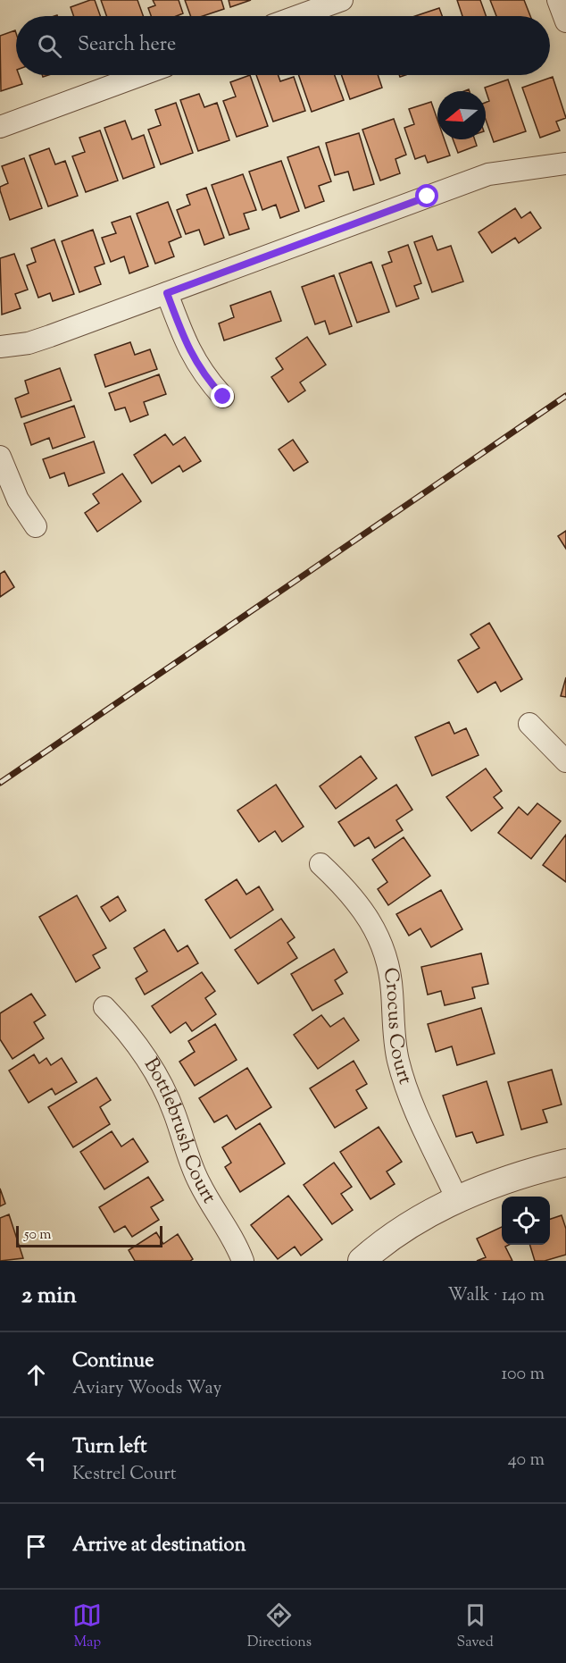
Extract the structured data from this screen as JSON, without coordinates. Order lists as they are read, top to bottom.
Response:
{
  "streets": {
    "street": ["Crocus Court", "Bottlebrush Court"]
  },
  "scale_bar": "50 m",
  "north": "left",
  "page": {
    "search": "Search here",
    "scale": "50 m",
    "heading": ["2 min", "Walk · 140 m"],
    "list": [
      ["Continue", "Aviary Woods Way", "100 m"],
      ["Turn left", "Kestrel Court", "40 m"],
      "Arrive at destination"
    ],
    "nav": ["Map", "Directions", "Saved"]
  }
}
